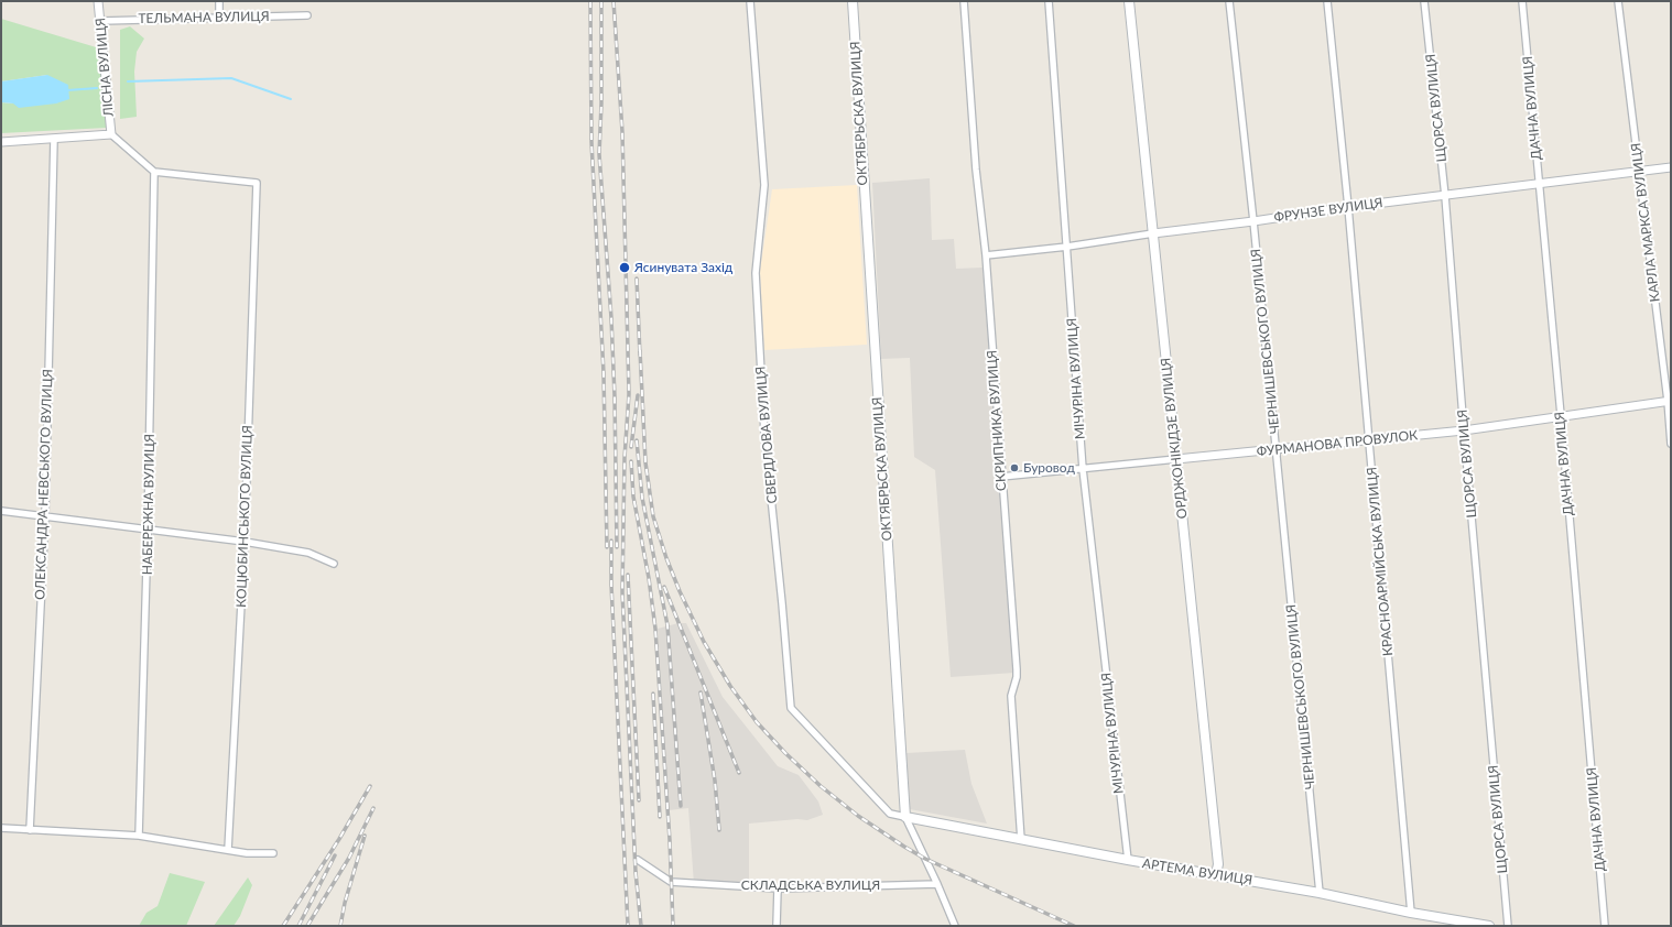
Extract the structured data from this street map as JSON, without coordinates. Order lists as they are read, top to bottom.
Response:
{
  "streets": {
    "main road": ["ОКТЯБРЬСКА ВУЛИЦЯ", "ОРДЖОНІКІДЗЕ ВУЛИЦЯ", "АРТЕМА ВУЛИЦЯ"],
    "street": [
      "ТЕЛЬМАНА ВУЛИЦЯ",
      "ЛІСНА ВУЛИЦЯ",
      "ЩОРСА ВУЛИЦЯ",
      "ДАЧНА ВУЛИЦЯ",
      "ФРУНЗЕ ВУЛИЦЯ",
      "КАРЛА МАРКСА ВУЛИЦЯ",
      "ЧЕРНИШЕВСЬКОГО ВУЛИЦЯ",
      "МІЧУРІНА ВУЛИЦЯ",
      "СКРИПНИКА ВУЛИЦЯ",
      "СВЕРДЛОВА ВУЛИЦЯ",
      "ФУРМАНОВА ПРОВУЛОК",
      "ОЛЕКСАНДРА НЕВСЬКОГО ВУЛИЦЯ",
      "НАБЕРЕЖНА ВУЛИЦЯ",
      "КОЦЮБИНСЬКОГО ВУЛИЦЯ",
      "КРАСНОАРМІЙСЬКА ВУЛИЦЯ",
      "СКЛАДСЬКА ВУЛИЦЯ"
    ]
  },
  "crossings": [
    ["ТЕЛЬМАНА ВУЛИЦЯ", "ЛІСНА ВУЛИЦЯ"],
    ["ЩОРСА ВУЛИЦЯ", "ФРУНЗЕ ВУЛИЦЯ"],
    ["ЩОРСА ВУЛИЦЯ", "ФУРМАНОВА ПРОВУЛОК"],
    ["ДАЧНА ВУЛИЦЯ", "ФРУНЗЕ ВУЛИЦЯ"],
    ["ДАЧНА ВУЛИЦЯ", "ФУРМАНОВА ПРОВУЛОК"],
    ["ОКТЯБРЬСКА ВУЛИЦЯ", "СВЕРДЛОВА ВУЛИЦЯ"],
    ["ОКТЯБРЬСКА ВУЛИЦЯ", "АРТЕМА ВУЛИЦЯ"],
    ["ОКТЯБРЬСКА ВУЛИЦЯ", "СКЛАДСЬКА ВУЛИЦЯ"],
    ["ФРУНЗЕ ВУЛИЦЯ", "КАРЛА МАРКСА ВУЛИЦЯ"],
    ["ФРУНЗЕ ВУЛИЦЯ", "ЧЕРНИШЕВСЬКОГО ВУЛИЦЯ"],
    ["ФРУНЗЕ ВУЛИЦЯ", "МІЧУРІНА ВУЛИЦЯ"],
    ["ФРУНЗЕ ВУЛИЦЯ", "СКРИПНИКА ВУЛИЦЯ"],
    ["ФРУНЗЕ ВУЛИЦЯ", "ОРДЖОНІКІДЗЕ ВУЛИЦЯ"],
    ["ФРУНЗЕ ВУЛИЦЯ", "КРАСНОАРМІЙСЬКА ВУЛИЦЯ"],
    ["КАРЛА МАРКСА ВУЛИЦЯ", "ФУРМАНОВА ПРОВУЛОК"],
    ["ЧЕРНИШЕВСЬКОГО ВУЛИЦЯ", "ФУРМАНОВА ПРОВУЛОК"],
    ["ЧЕРНИШЕВСЬКОГО ВУЛИЦЯ", "АРТЕМА ВУЛИЦЯ"],
    ["МІЧУРІНА ВУЛИЦЯ", "ФУРМАНОВА ПРОВУЛОК"],
    ["МІЧУРІНА ВУЛИЦЯ", "АРТЕМА ВУЛИЦЯ"],
    ["СКРИПНИКА ВУЛИЦЯ", "ФУРМАНОВА ПРОВУЛОК"],
    ["СКРИПНИКА ВУЛИЦЯ", "АРТЕМА ВУЛИЦЯ"],
    ["СВЕРДЛОВА ВУЛИЦЯ", "АРТЕМА ВУЛИЦЯ"],
    ["ОРДЖОНІКІДЗЕ ВУЛИЦЯ", "ФУРМАНОВА ПРОВУЛОК"],
    ["ОРДЖОНІКІДЗЕ ВУЛИЦЯ", "АРТЕМА ВУЛИЦЯ"],
    ["ФУРМАНОВА ПРОВУЛОК", "КРАСНОАРМІЙСЬКА ВУЛИЦЯ"],
    ["НАБЕРЕЖНА ВУЛИЦЯ", "КОЦЮБИНСЬКОГО ВУЛИЦЯ"],
    ["КРАСНОАРМІЙСЬКА ВУЛИЦЯ", "АРТЕМА ВУЛИЦЯ"]
  ],
  "places": ["Ясинувата Захід", "Буровод"]
}
